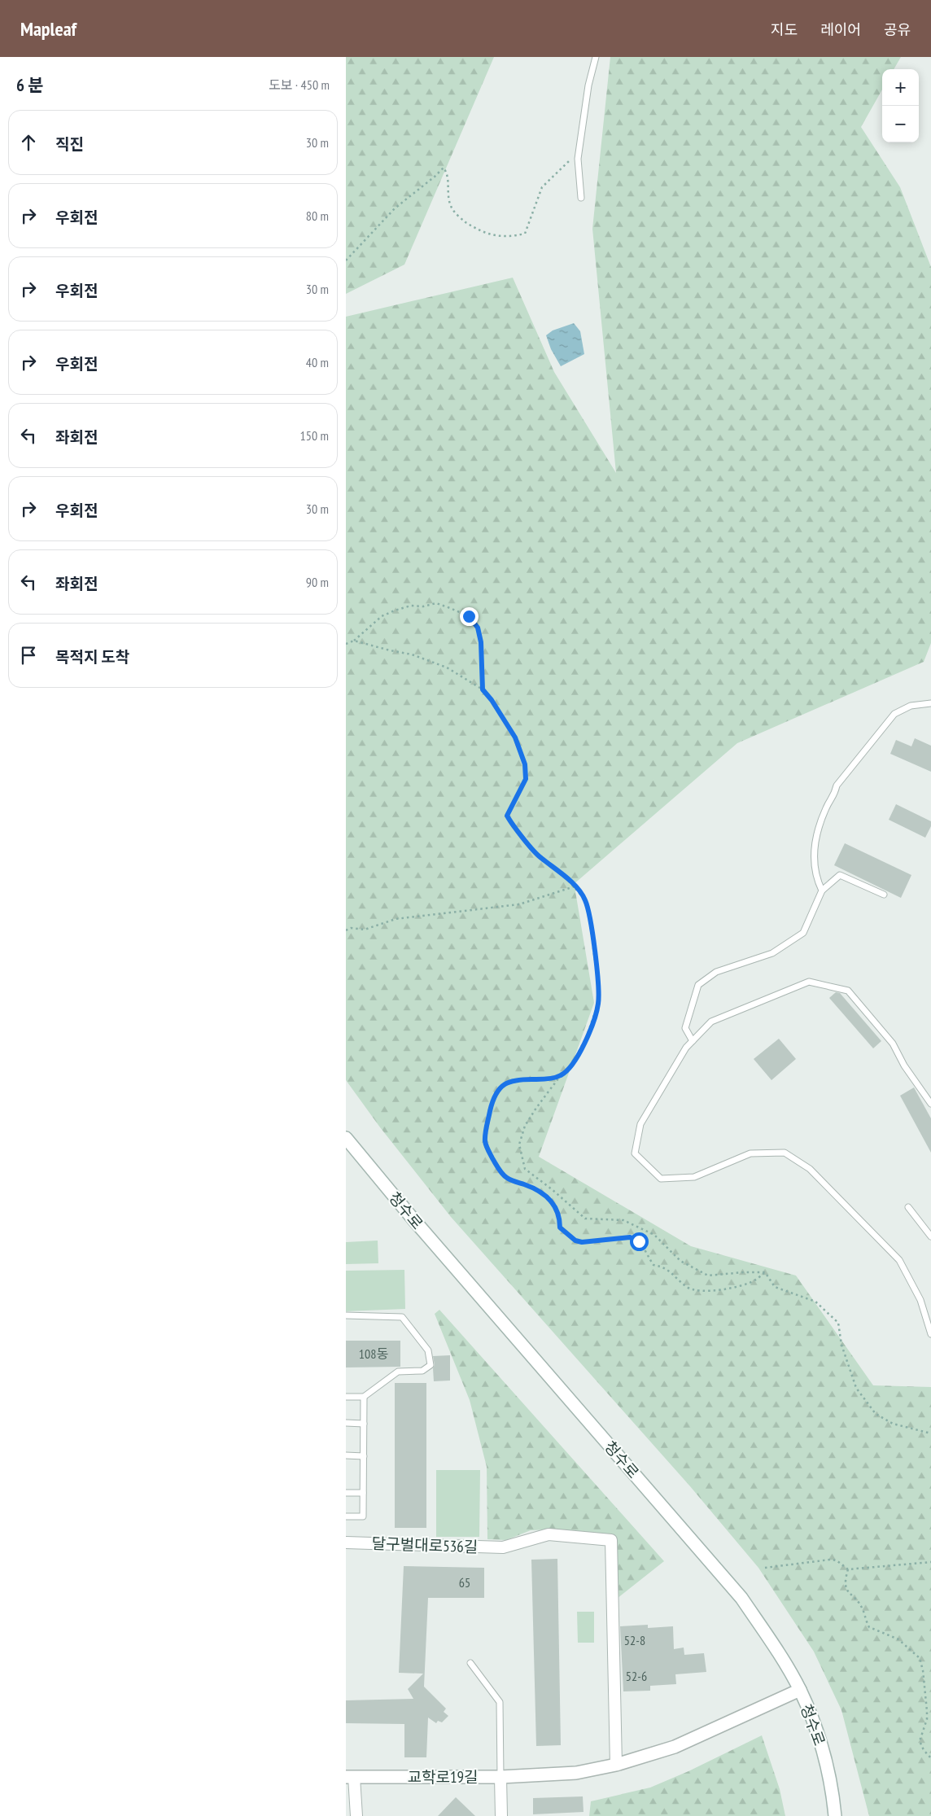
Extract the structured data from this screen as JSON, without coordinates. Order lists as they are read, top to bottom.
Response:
{
  "streets": {
    "main road": ["청수로", "교학로19길"],
    "street": ["달구벌대로536길"]
  },
  "house_numbers": [
    "108동",
    "65",
    "52-8",
    "52-6"
  ],
  "page": {
    "header": "Mapleaf",
    "nav": ["지도", "레이어", "공유"],
    "heading": ["6 분", "도보 · 450 m"],
    "map_buttons": ["+", "−"],
    "list": [
      ["직진", "30 m"],
      ["우회전", "80 m"],
      ["우회전", "30 m"],
      ["우회전", "40 m"],
      ["좌회전", "150 m"],
      ["우회전", "30 m"],
      ["좌회전", "90 m"],
      "목적지 도착"
    ]
  }
}
